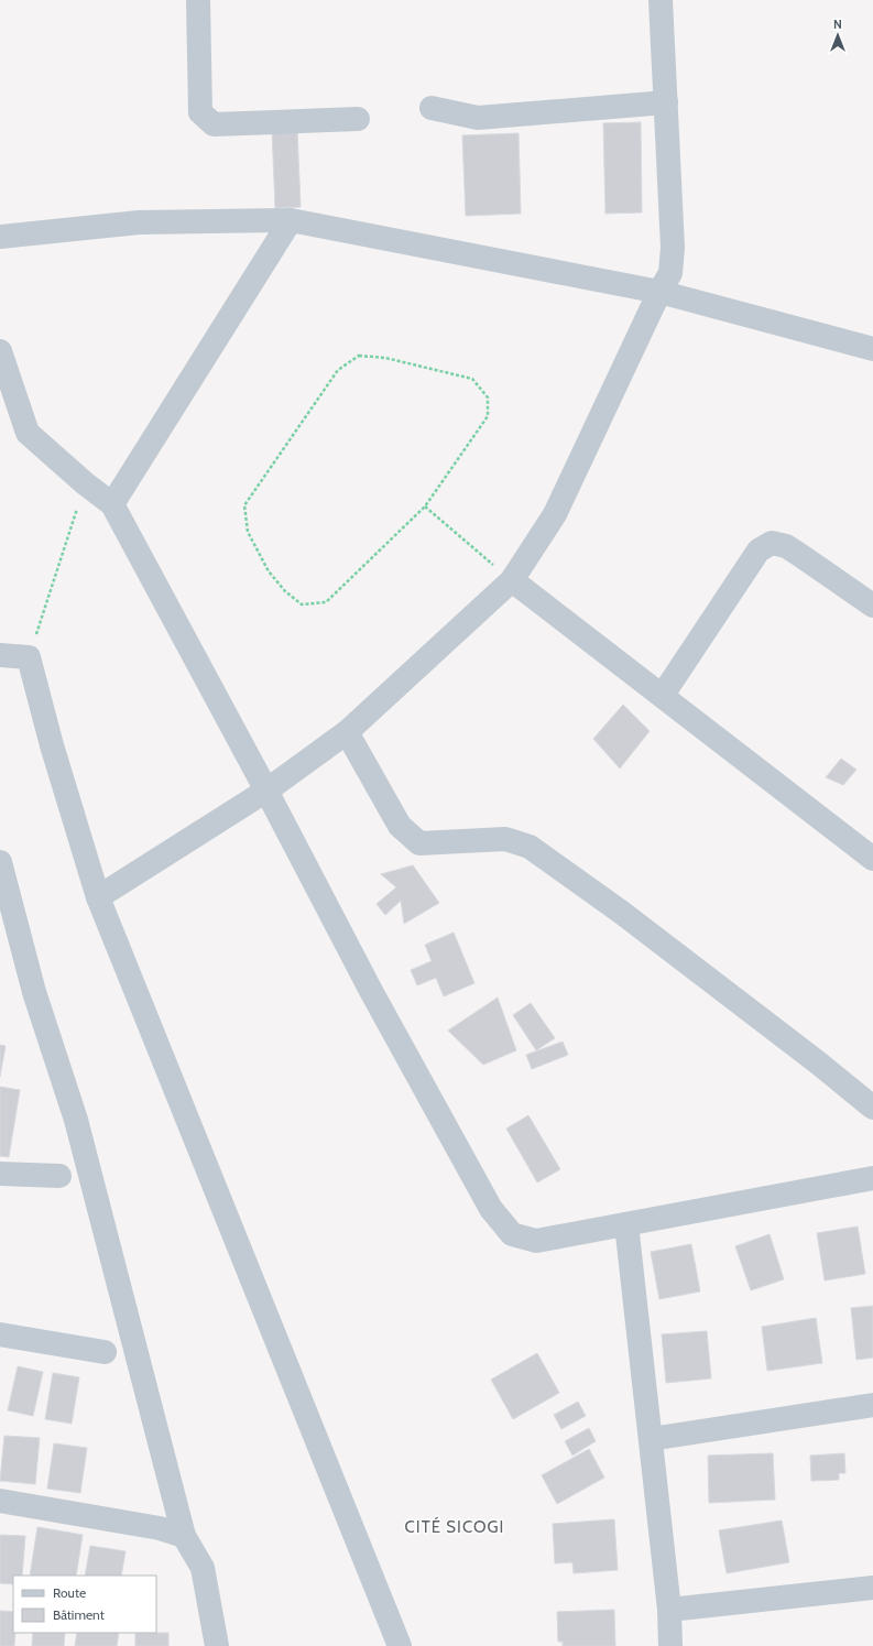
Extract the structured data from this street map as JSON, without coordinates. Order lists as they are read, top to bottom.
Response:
{
  "districts": ["CITÉ SICOGI"],
  "legend": ["Route", "Bâtiment"],
  "north": "top"
}
